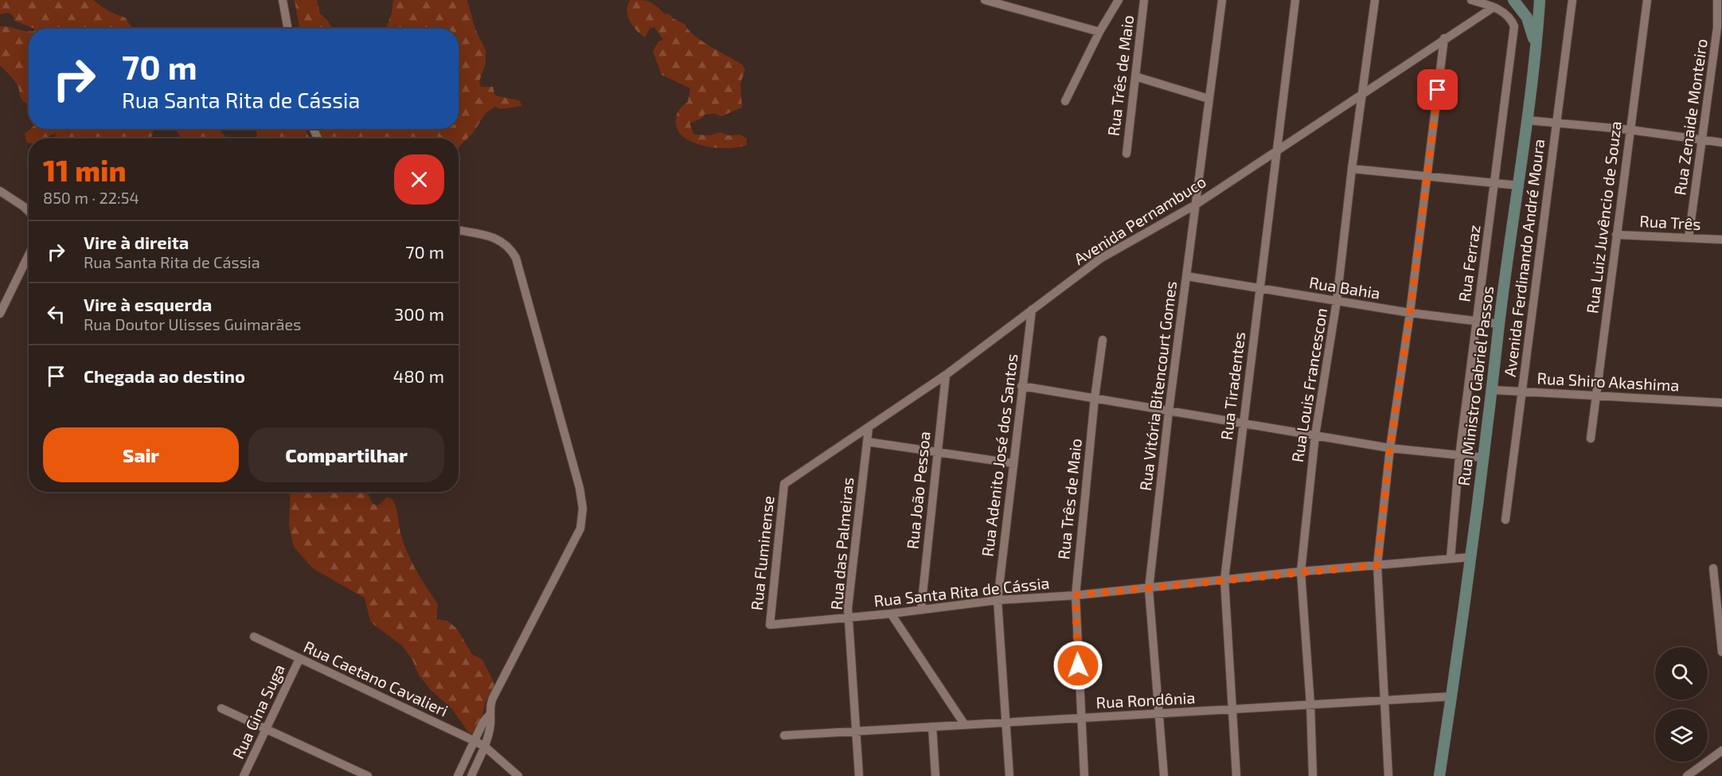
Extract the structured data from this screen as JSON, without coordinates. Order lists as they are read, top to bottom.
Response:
{
  "streets": {
    "main road": ["Rua Ministro Gabriel Passos"],
    "street": [
      "Rua Três de Maio",
      "Rua Zenaide Monteiro",
      "Rua Luiz Juvêncio de Souza",
      "Avenida Pernambuco",
      "Rua Três",
      "Avenida Ferdinando André Moura",
      "Rua Ferraz",
      "Rua Bahia",
      "Rua Shiro Akashima",
      "Rua Louis Francescon",
      "Rua Vitória Bitencourt Gomes",
      "Rua Tiradentes",
      "Rua Adenito José dos Santos",
      "Rua João Pessoa",
      "Rua das Palmeiras",
      "Rua Fluminense",
      "Rua Santa Rita de Cássia",
      "Rua Caetano Cavalieri",
      "Rua Rondônia",
      "Rua Gina Suga"
    ]
  },
  "crossings": [
    ["Rua Três de Maio", "Rua Santa Rita de Cássia"],
    ["Rua Três de Maio", "Rua Rondônia"],
    ["Rua Zenaide Monteiro", "Rua Três"],
    ["Rua Luiz Juvêncio de Souza", "Rua Três"],
    ["Rua Luiz Juvêncio de Souza", "Rua Shiro Akashima"],
    ["Avenida Pernambuco", "Rua Ferraz"],
    ["Avenida Pernambuco", "Rua Louis Francescon"],
    ["Avenida Pernambuco", "Rua Vitória Bitencourt Gomes"],
    ["Avenida Pernambuco", "Rua Tiradentes"],
    ["Avenida Pernambuco", "Rua Adenito José dos Santos"],
    ["Avenida Pernambuco", "Rua João Pessoa"],
    ["Avenida Pernambuco", "Rua das Palmeiras"],
    ["Avenida Pernambuco", "Rua Fluminense"],
    ["Avenida Ferdinando André Moura", "Rua Shiro Akashima"],
    ["Rua Ferraz", "Rua Bahia"],
    ["Rua Ferraz", "Rua Santa Rita de Cássia"],
    ["Rua Bahia", "Rua Louis Francescon"],
    ["Rua Bahia", "Rua Vitória Bitencourt Gomes"],
    ["Rua Bahia", "Rua Tiradentes"],
    ["Rua Bahia", "Rua Ministro Gabriel Passos"],
    ["Rua Shiro Akashima", "Rua Ministro Gabriel Passos"],
    ["Rua Louis Francescon", "Rua Santa Rita de Cássia"],
    ["Rua Louis Francescon", "Rua Rondônia"],
    ["Rua Vitória Bitencourt Gomes", "Rua Santa Rita de Cássia"],
    ["Rua Vitória Bitencourt Gomes", "Rua Rondônia"],
    ["Rua Tiradentes", "Rua Santa Rita de Cássia"],
    ["Rua Tiradentes", "Rua Rondônia"],
    ["Rua Ministro Gabriel Passos", "Rua Santa Rita de Cássia"],
    ["Rua Ministro Gabriel Passos", "Rua Rondônia"],
    ["Rua Adenito José dos Santos", "Rua Santa Rita de Cássia"],
    ["Rua Adenito José dos Santos", "Rua Rondônia"],
    ["Rua João Pessoa", "Rua Santa Rita de Cássia"],
    ["Rua das Palmeiras", "Rua Santa Rita de Cássia"],
    ["Rua das Palmeiras", "Rua Rondônia"],
    ["Rua Fluminense", "Rua Santa Rita de Cássia"],
    ["Rua Caetano Cavalieri", "Rua Gina Suga"]
  ],
  "page": {
    "turn": ["70 m", "Rua Santa Rita de Cássia"],
    "heading": ["11 min", "850 m · 22:54"],
    "list": [
      {
        "name": "Vire à direita",
        "note": "Rua Santa Rita de Cássia",
        "value": "70 m"
      },
      {
        "name": "Vire à esquerda",
        "note": "Rua Doutor Ulisses Guimarães",
        "value": "300 m"
      },
      {
        "name": "Chegada ao destino",
        "value": "480 m"
      }
    ],
    "buttons": ["Sair", "Compartilhar"]
  }
}
